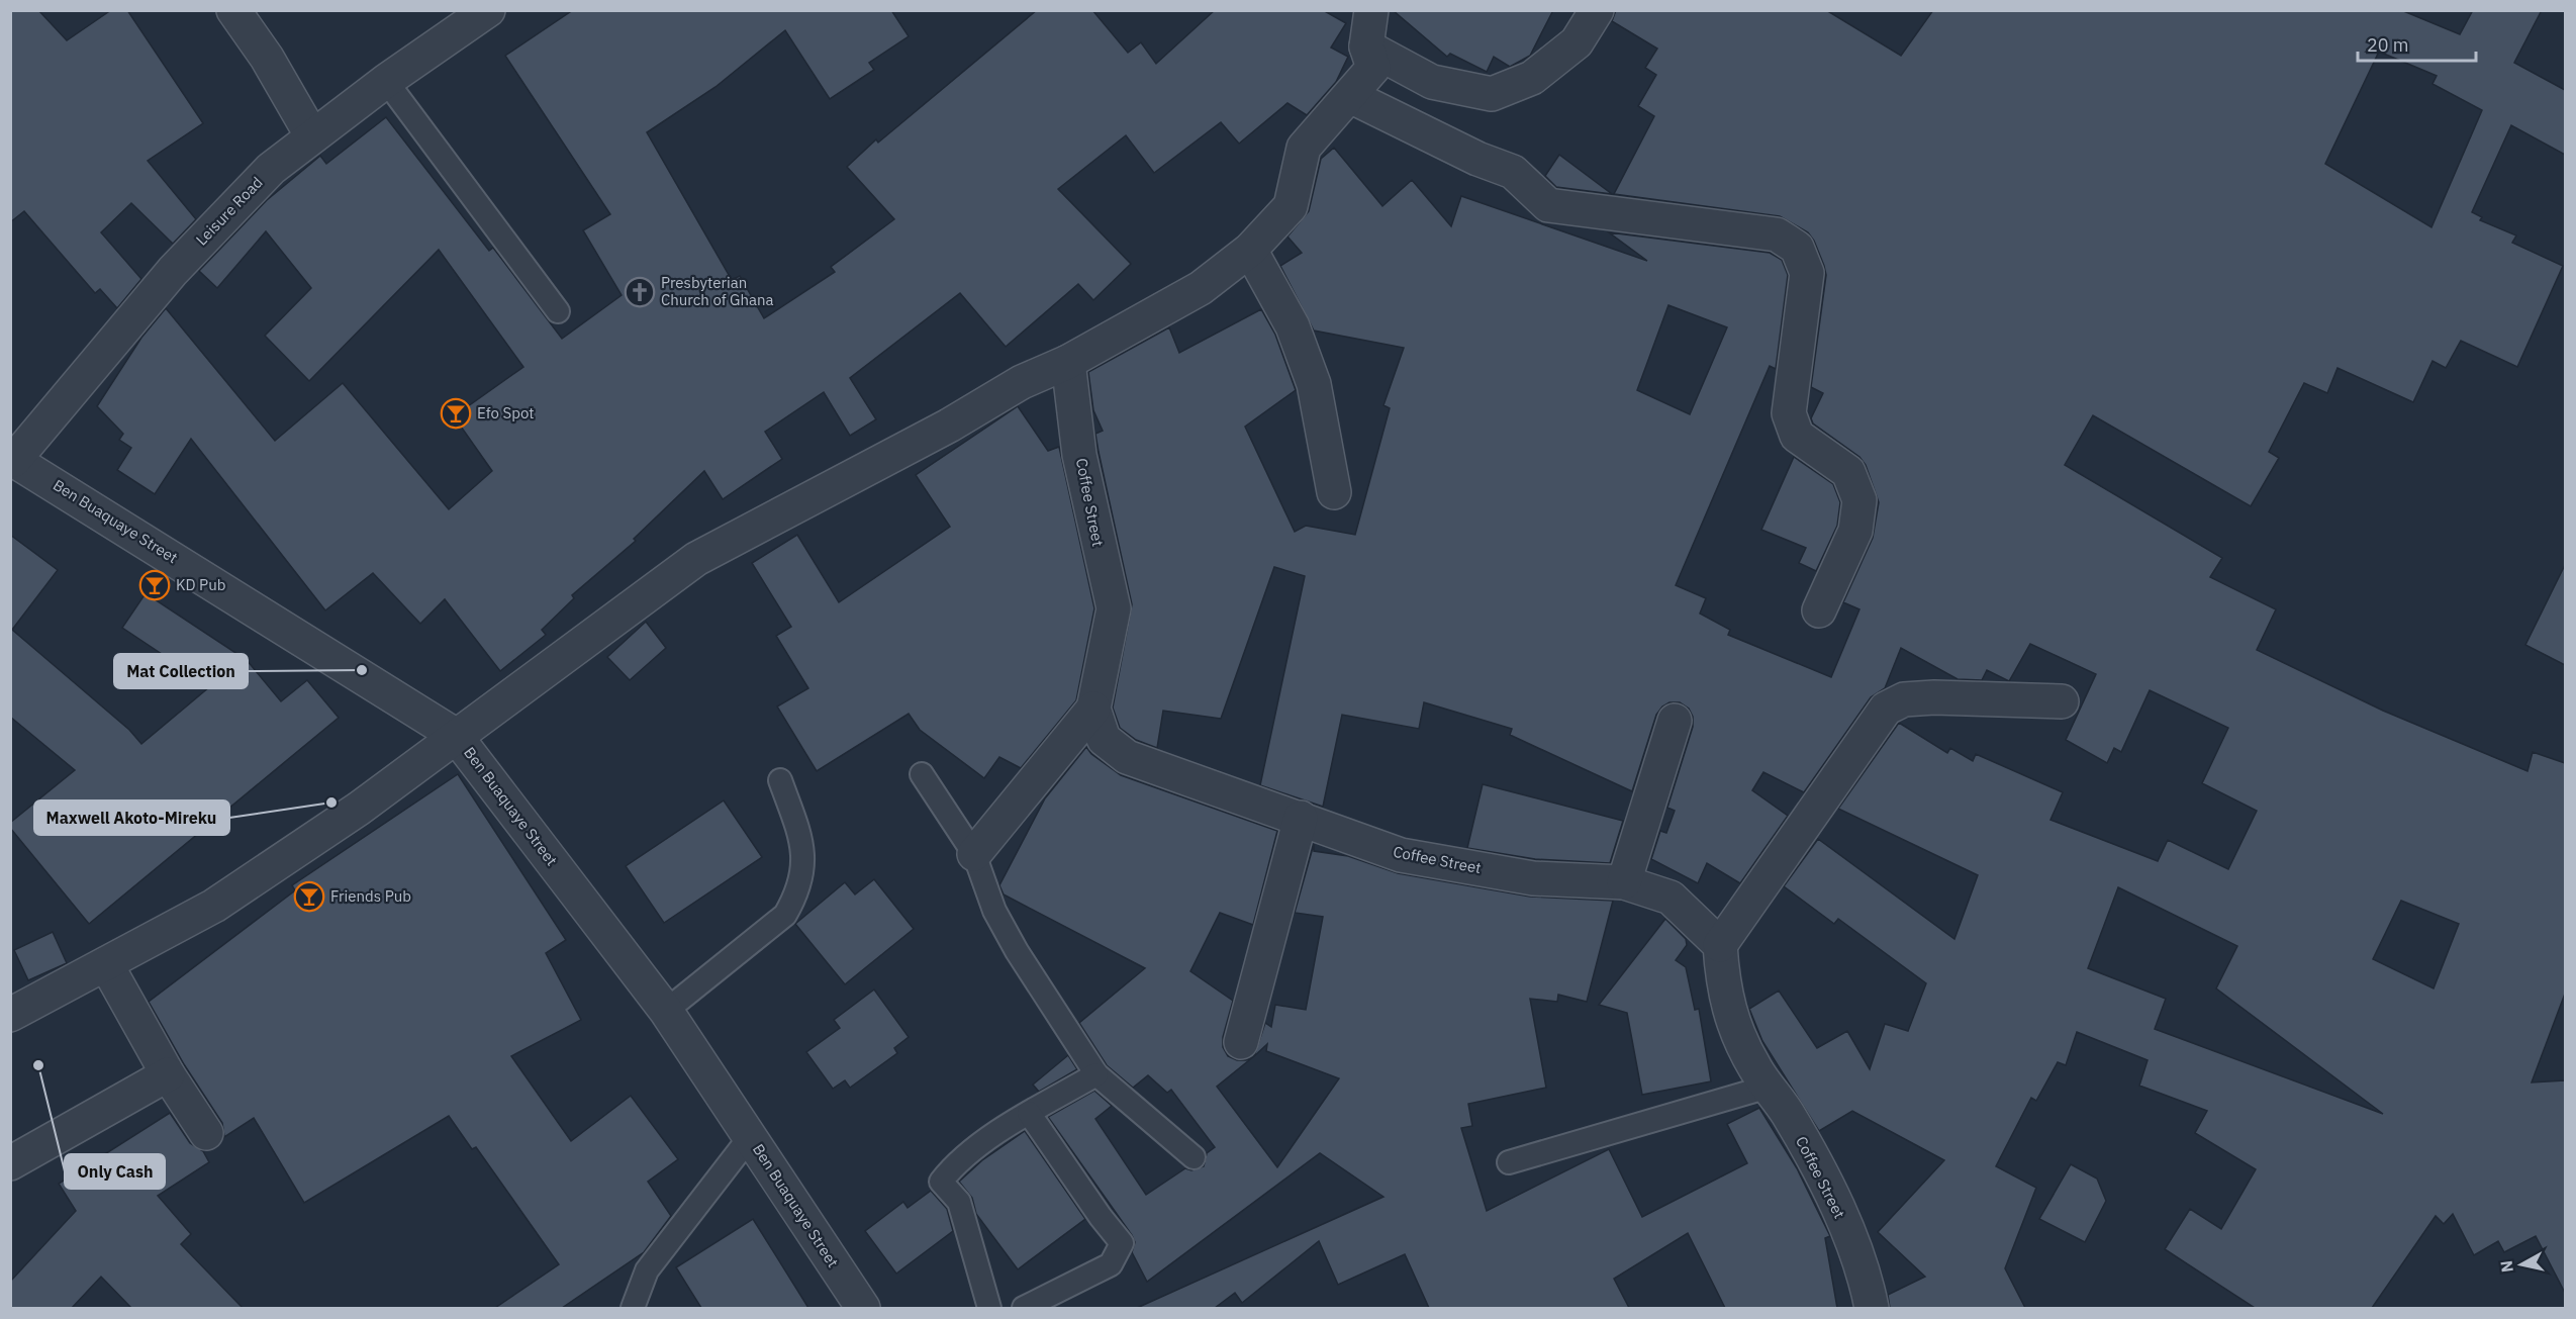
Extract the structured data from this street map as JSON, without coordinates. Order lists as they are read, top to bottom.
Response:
{
  "streets": {
    "street": ["Leisure Road", "Coffee Street", "Ben Buaquaye Street"]
  },
  "crossings": [
    ["Leisure Road", "Ben Buaquaye Street"]
  ],
  "places": {
    "church": ["Presbyterian Church of Ghana"],
    "bar": ["Efo Spot", "KD Pub", "Friends Pub"],
    "other": ["Mat Collection", "Maxwell Akoto-Mireku", "Only Cash"]
  },
  "scale_bar": "20 m",
  "north": "left"
}
